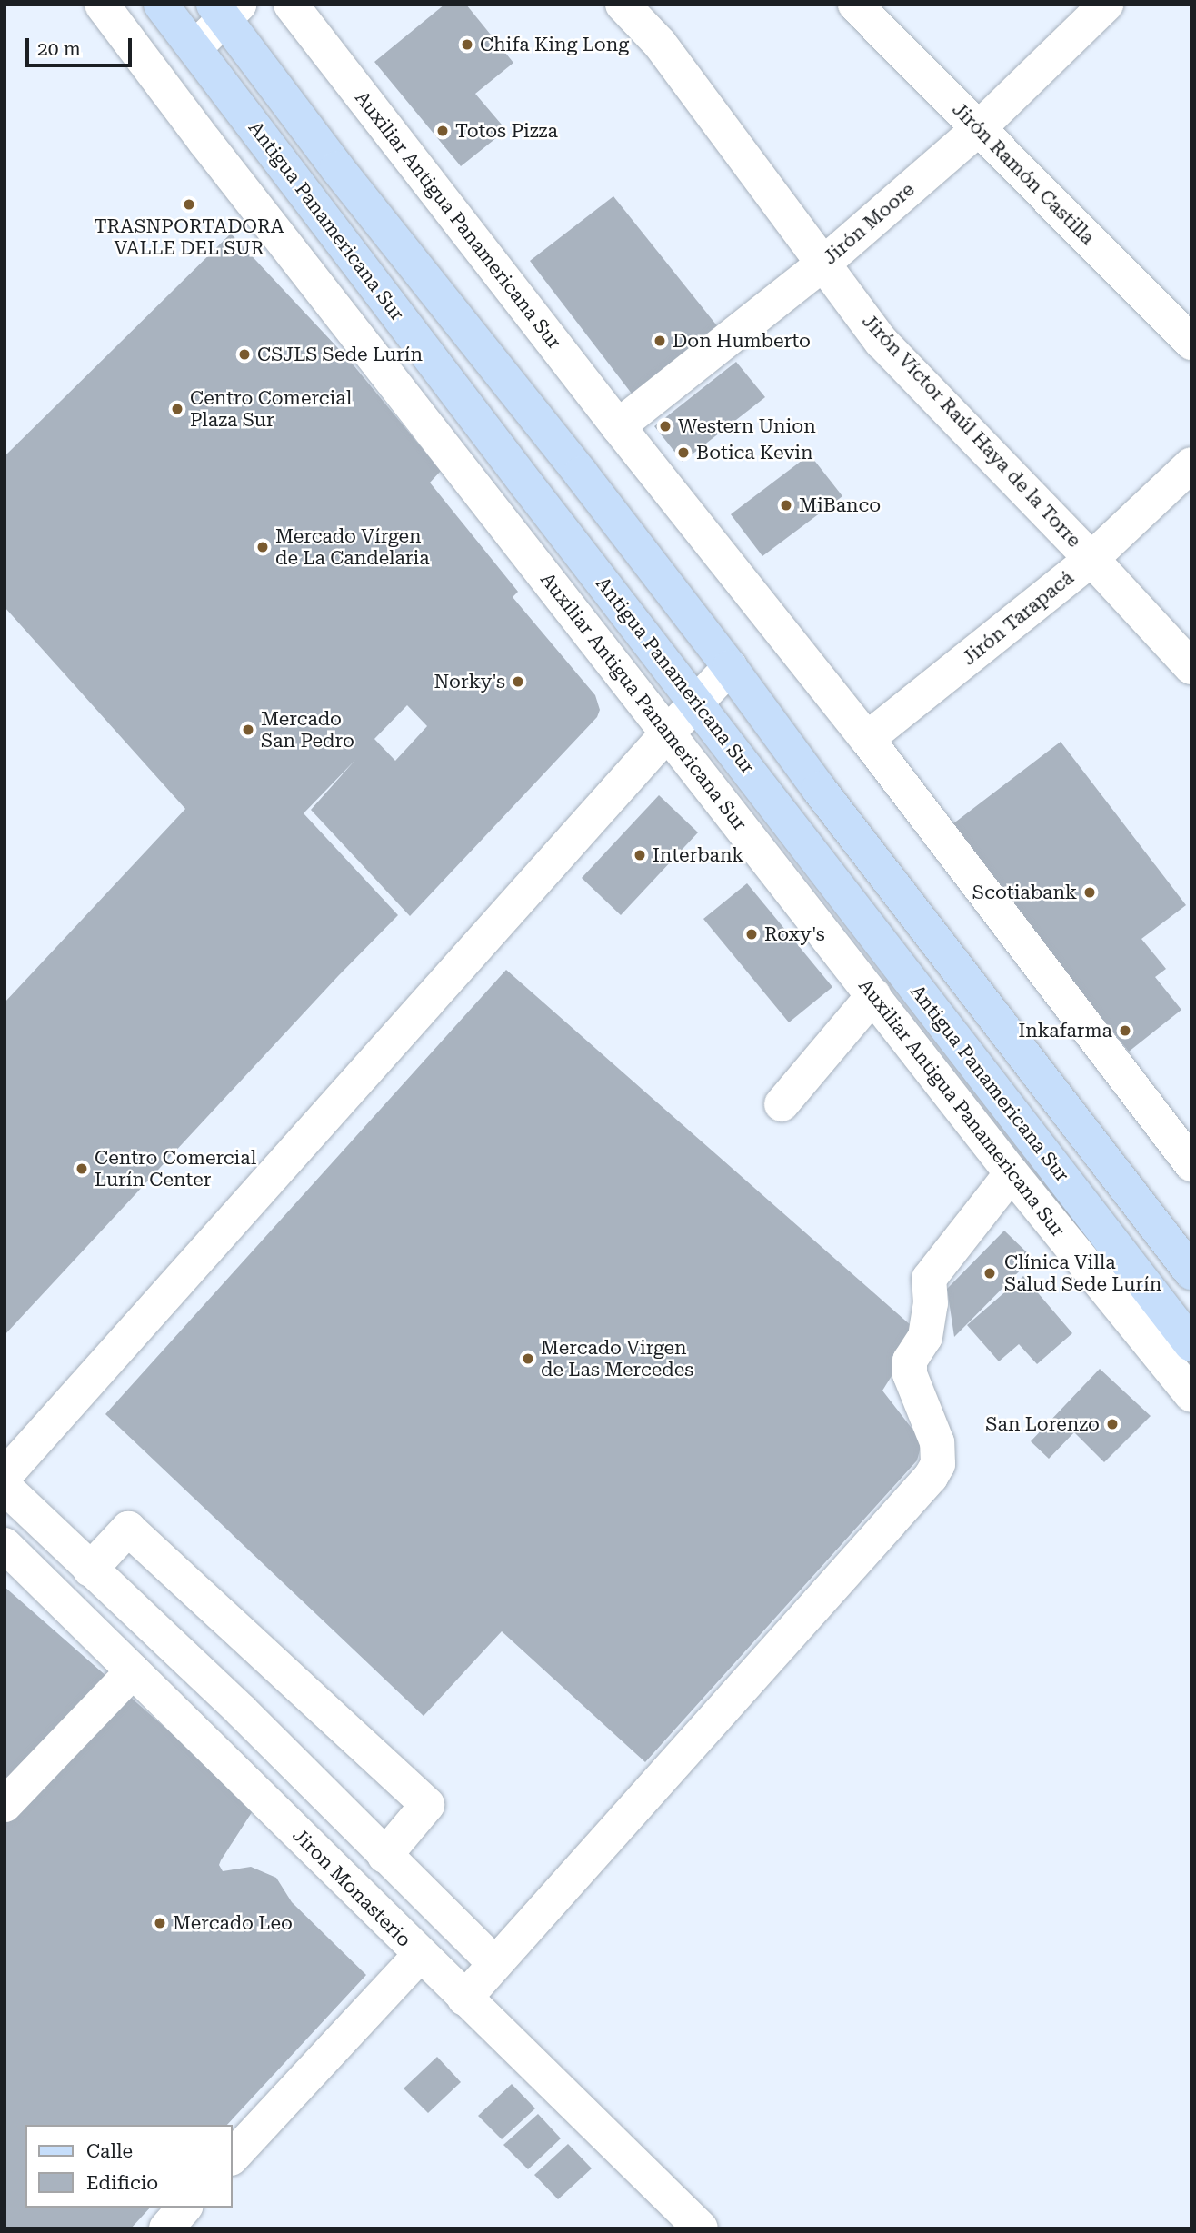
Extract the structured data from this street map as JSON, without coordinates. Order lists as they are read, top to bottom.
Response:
{
  "streets": {
    "main road": ["Antigua Panamericana Sur"],
    "street": [
      "Jirón Ramón Castilla",
      "Auxiliar Antigua Panamericana Sur",
      "Jirón Moore",
      "Jirón Víctor Raúl Haya de la Torre",
      "Jirón Tarapacá",
      "Jiron Monasterio"
    ]
  },
  "crossings": [
    ["Jirón Ramón Castilla", "Jirón Moore"],
    ["Auxiliar Antigua Panamericana Sur", "Jirón Moore"],
    ["Auxiliar Antigua Panamericana Sur", "Jirón Tarapacá"],
    ["Jirón Moore", "Jirón Víctor Raúl Haya de la Torre"],
    ["Jirón Víctor Raúl Haya de la Torre", "Jirón Tarapacá"]
  ],
  "places": [
    "Chifa King Long",
    "Totos Pizza",
    "TRASNPORTADORA VALLE DEL SUR",
    "Don Humberto",
    "CSJLS Sede Lurín",
    "Centro Comercial Plaza Sur",
    "Western Union",
    "Botica Kevin",
    "MiBanco",
    "Mercado Vírgen de La Candelaria",
    "Norky's",
    "Mercado San Pedro",
    "Interbank",
    "Scotiabank",
    "Roxy's",
    "Inkafarma",
    "Centro Comercial Lurín Center",
    "Clínica Villa Salud Sede Lurín",
    "Mercado Virgen de Las Mercedes",
    "San Lorenzo",
    "Mercado Leo"
  ],
  "legend": ["Calle", "Edificio"],
  "scale_bar": "20 m"
}
